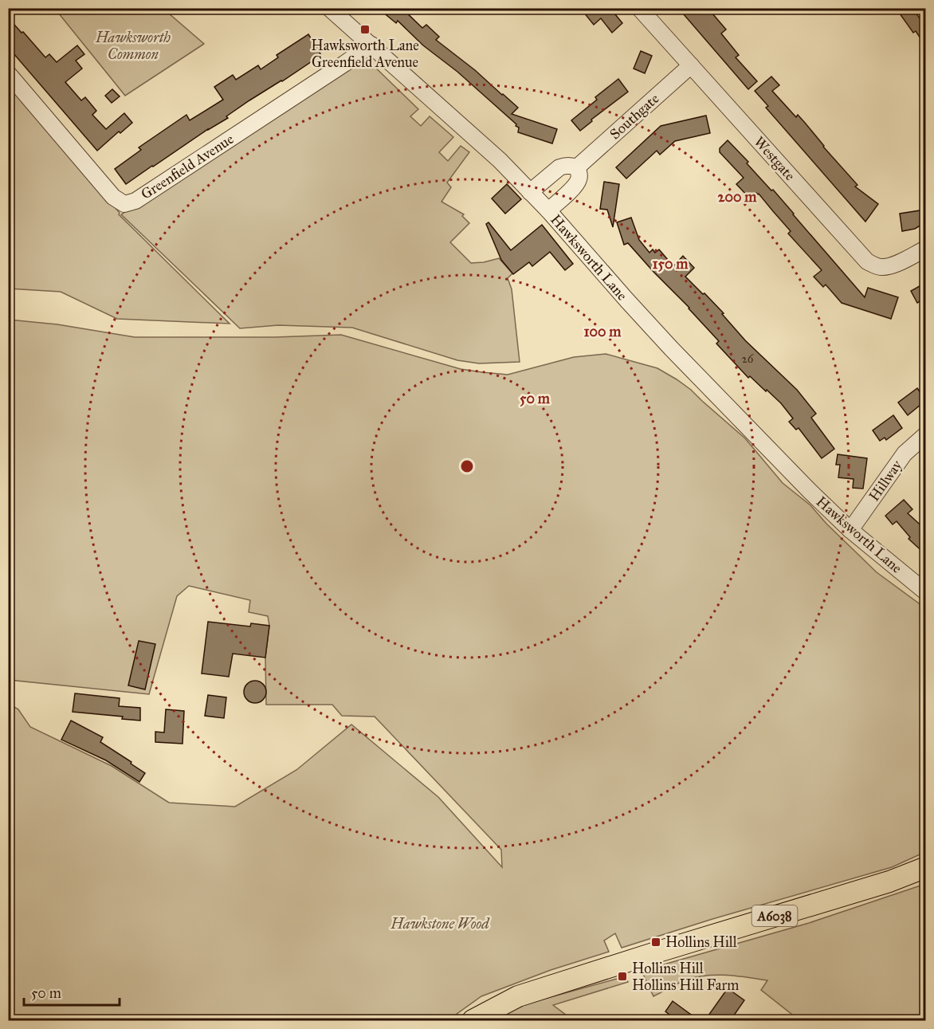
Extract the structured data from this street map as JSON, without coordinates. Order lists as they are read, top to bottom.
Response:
{
  "streets": {
    "main road": ["A6038"],
    "street": [
      "Southgate",
      "Westgate",
      "Greenfield Avenue",
      "Hawksworth Lane",
      "Hillway"
    ]
  },
  "crossings": [
    ["Southgate", "Westgate"],
    ["Greenfield Avenue", "Hawksworth Lane"],
    ["Hawksworth Lane", "Hillway"]
  ],
  "parks": ["Hawksworth Common", "Hawkstone Wood"],
  "places": {
    "transit": ["Hawksworth Lane Greenfield Avenue", "Hollins Hill", "Hollins Hill Hollins Hill Farm"]
  },
  "house_numbers": ["26"],
  "scale_bar": "50 m",
  "rings": [
    "200 m",
    "150 m",
    "100 m",
    "50 m"
  ]
}
